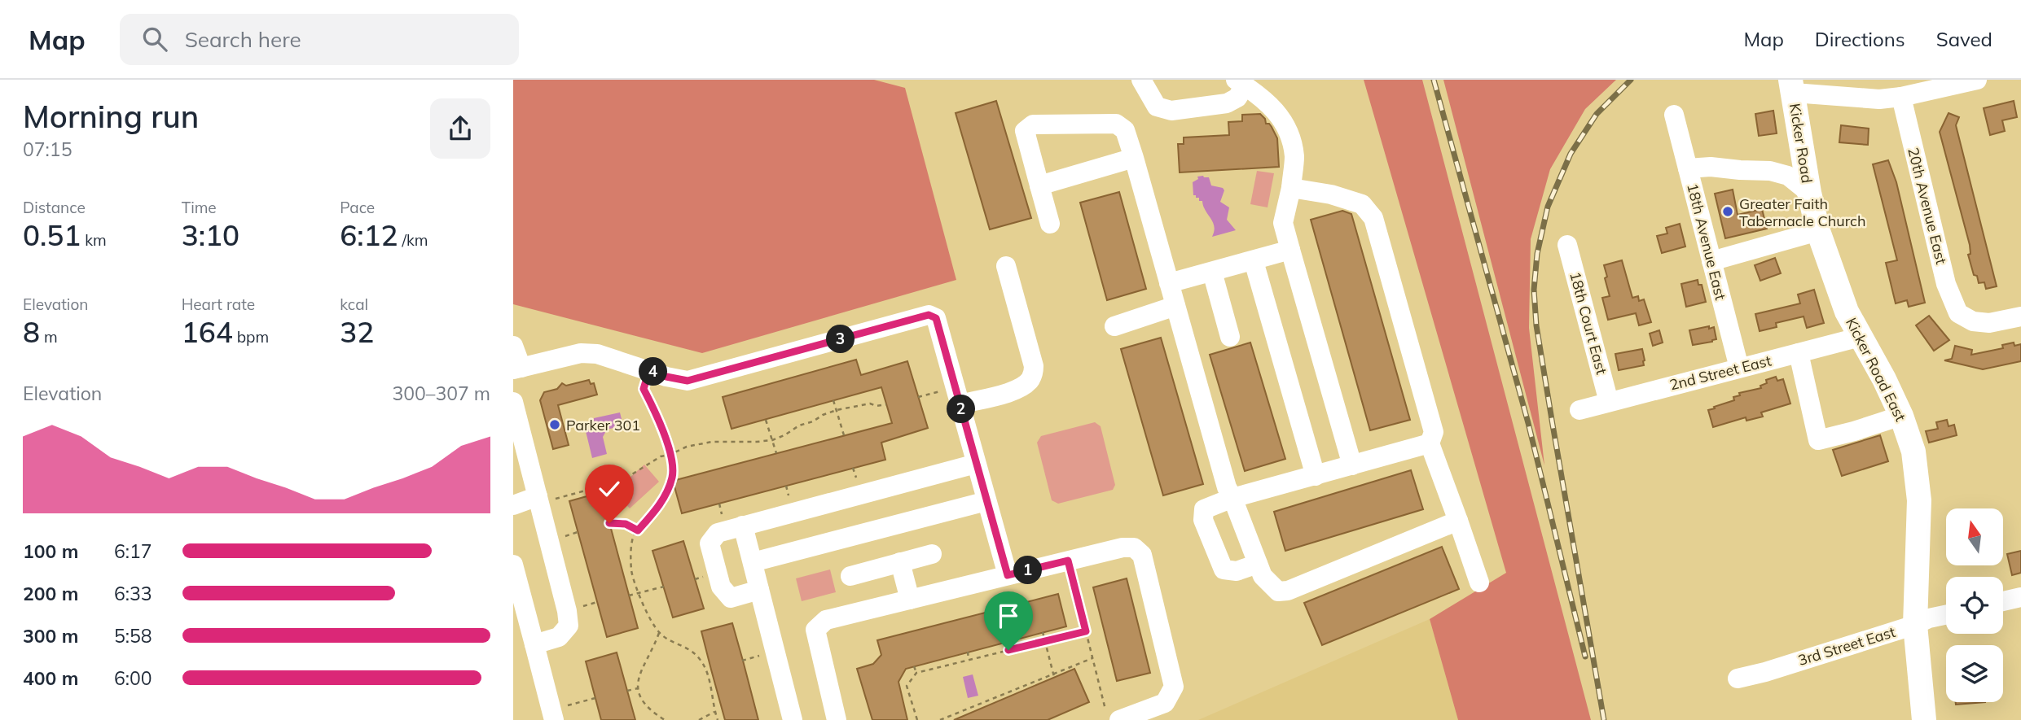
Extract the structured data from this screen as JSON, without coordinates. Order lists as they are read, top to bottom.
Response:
{
  "streets": {
    "main road": ["Kicker Road", "Kicker Road East"],
    "street": [
      "20th Avenue East",
      "18th Avenue East",
      "18th Court East",
      "2nd Street East",
      "3rd Street East"
    ]
  },
  "crossings": [
    ["Kicker Road", "Kicker Road East"],
    ["18th Avenue East", "2nd Street East"],
    ["18th Court East", "2nd Street East"],
    ["Kicker Road East", "2nd Street East"],
    ["Kicker Road East", "3rd Street East"]
  ],
  "places": ["Greater Faith Tabernacle Church", "Parker 301"],
  "north": "top",
  "page": {
    "header": "Map",
    "search": "Search here",
    "nav": ["Map", "Directions", "Saved"],
    "heading": ["Morning run", "07:15"],
    "stats": [
      ["Distance", "0.51 km"],
      ["Time", "3:10"],
      ["Pace", "6:12 /km"],
      ["Elevation", "8 m"],
      ["Heart rate", "164 bpm"],
      ["kcal", "32"]
    ],
    "pins": [
      "3",
      "4",
      "2",
      "1"
    ],
    "chart": ["Elevation", "300–307 m"],
    "list": [
      {
        "name": "100 m",
        "note": "6:17"
      },
      {
        "name": "200 m",
        "note": "6:33"
      },
      {
        "name": "300 m",
        "note": "5:58"
      },
      {
        "name": "400 m",
        "note": "6:00"
      }
    ]
  }
}
